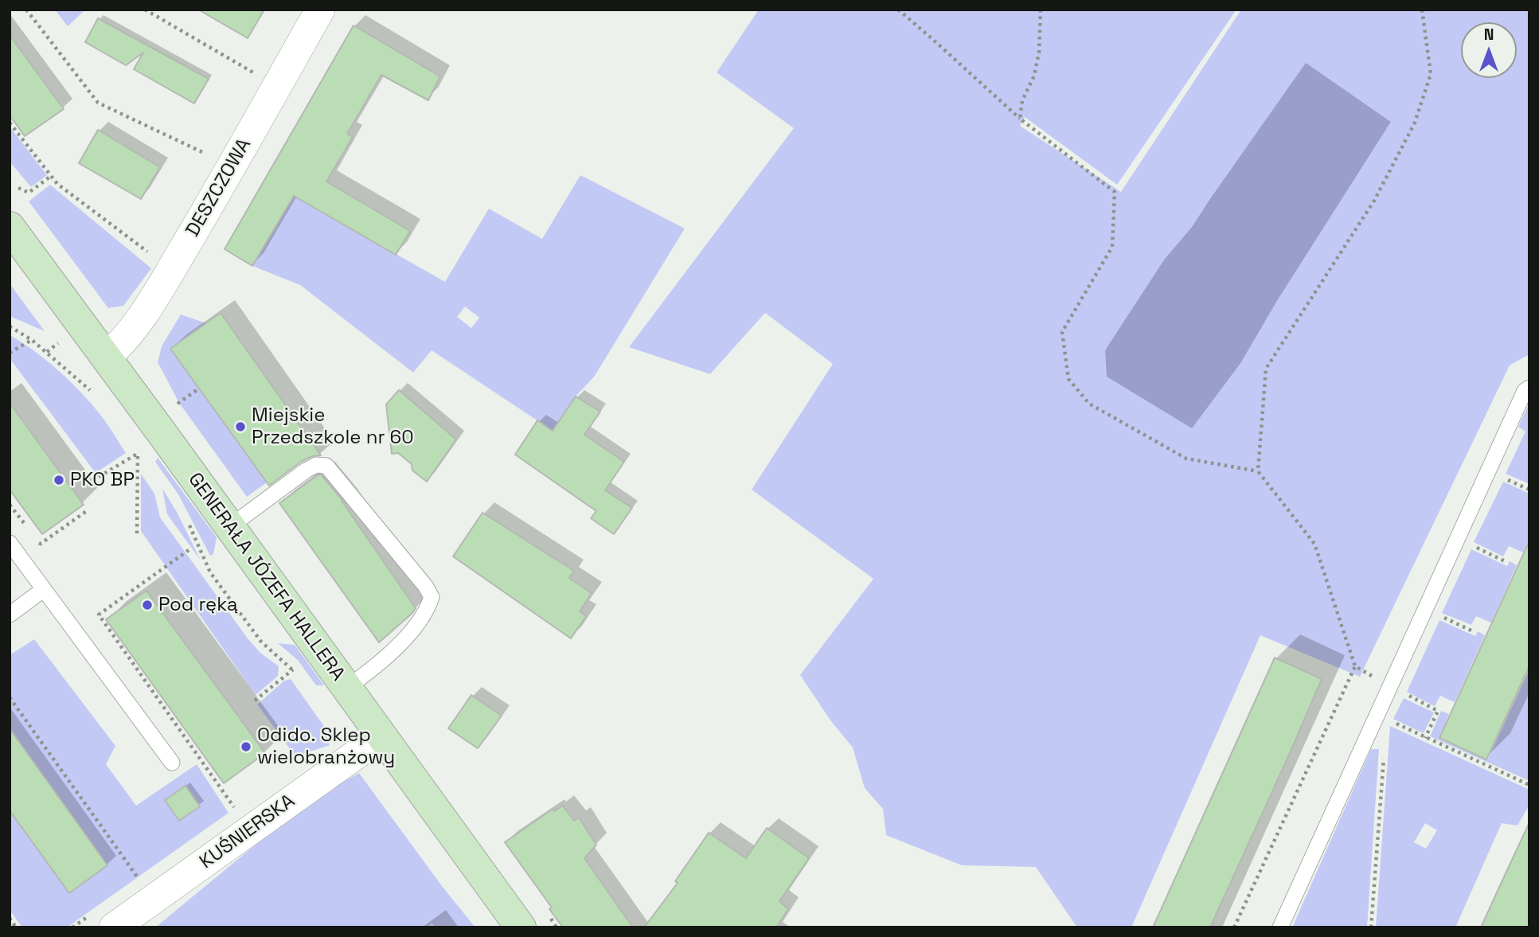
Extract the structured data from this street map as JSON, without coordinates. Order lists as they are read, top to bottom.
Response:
{
  "streets": {
    "street": ["DESZCZOWA", "GENERAŁA JÓZEFA HALLERA", "KUŚNIERSKA"]
  },
  "crossings": [
    ["DESZCZOWA", "GENERAŁA JÓZEFA HALLERA"],
    ["GENERAŁA JÓZEFA HALLERA", "KUŚNIERSKA"]
  ],
  "places": [
    "Miejskie Przedszkole nr 60",
    "PKO BP",
    "Pod ręką",
    "Odido. Sklep wielobranżowy"
  ],
  "north": "top"
}
